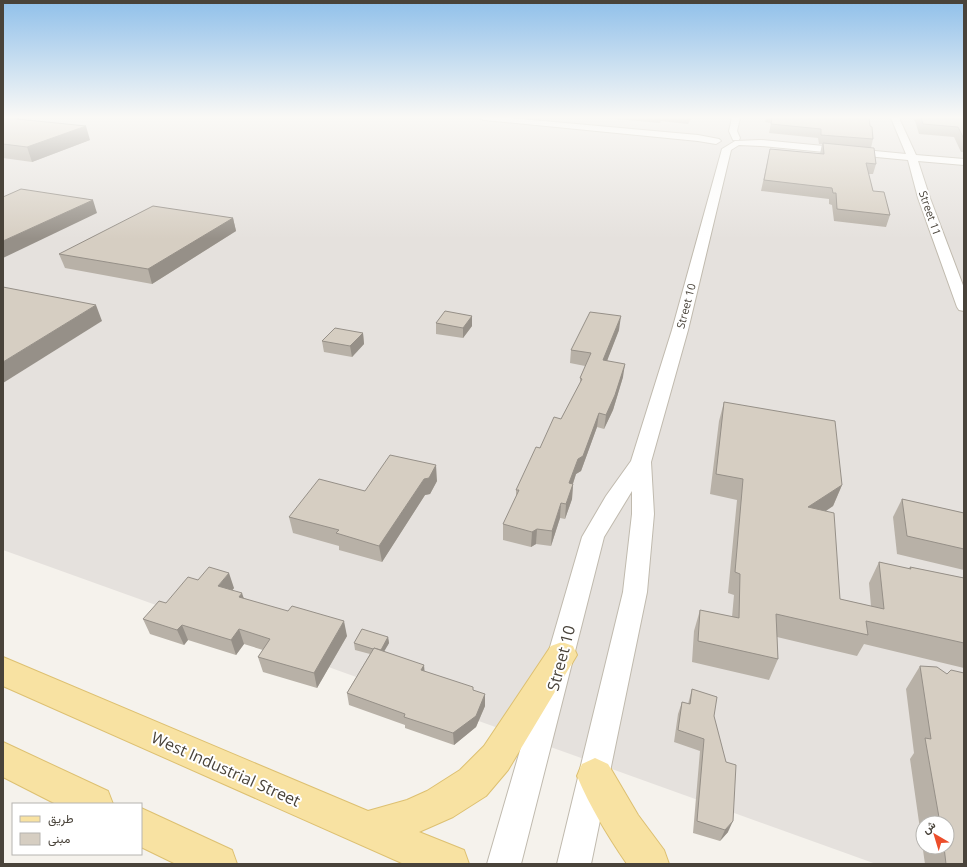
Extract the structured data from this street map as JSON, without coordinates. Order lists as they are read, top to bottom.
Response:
{
  "streets": {
    "main road": ["West Industrial Street"],
    "street": ["Street 11", "Street 10"]
  },
  "legend": ["طريق", "مبنى"],
  "north": "top left"
}
